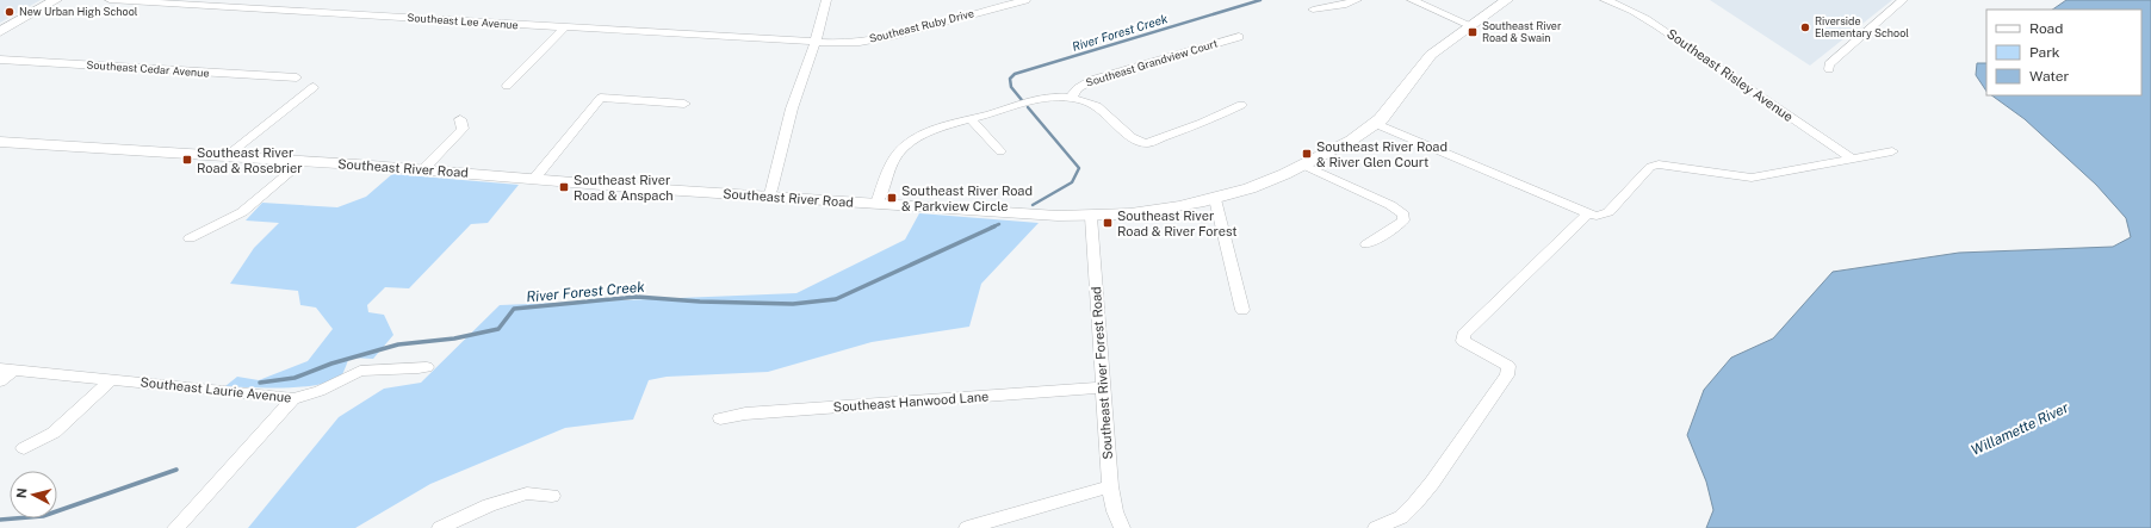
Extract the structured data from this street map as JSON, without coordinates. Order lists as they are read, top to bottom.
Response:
{
  "streets": {
    "street": [
      "Southeast Lee Avenue",
      "Southeast Ruby Drive",
      "Southeast Grandview Court",
      "Southeast Cedar Avenue",
      "Southeast Risley Avenue",
      "Southeast River Road",
      "Southeast River Forest Road",
      "Southeast Laurie Avenue",
      "Southeast Hanwood Lane"
    ]
  },
  "crossings": [
    ["Southeast Lee Avenue", "Southeast Ruby Drive"],
    ["Southeast River Road", "Southeast River Forest Road"],
    ["Southeast River Forest Road", "Southeast Hanwood Lane"]
  ],
  "water": ["River Forest Creek", "Willamette River"],
  "places": {
    "other": ["New Urban High School", "Riverside Elementary School"],
    "transit": [
      "Southeast River Road & Swain",
      "Southeast River Road & River Glen Court",
      "Southeast River Road & Rosebrier",
      "Southeast River Road & Anspach",
      "Southeast River Road & Parkview Circle",
      "Southeast River Road & River Forest"
    ]
  },
  "legend": ["Road", "Park", "Water"],
  "north": "left"
}
